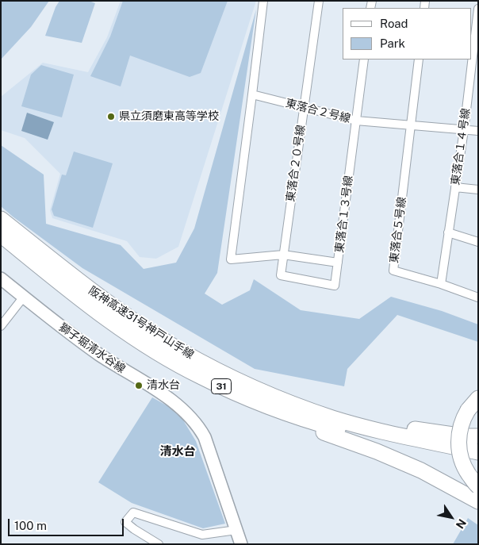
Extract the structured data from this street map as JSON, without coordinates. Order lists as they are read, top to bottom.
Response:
{
  "streets": {
    "highway": ["阪神高速31号神戸山手線", "31"],
    "street": [
      "東落合２号線",
      "東落合１４号線",
      "東落合２０号線",
      "東落合１３号線",
      "東落合５号線",
      "獅子堀清水谷線"
    ]
  },
  "crossings": [
    ["東落合２号線", "東落合１４号線"],
    ["東落合２号線", "東落合２０号線"],
    ["東落合２号線", "東落合１３号線"],
    ["東落合２号線", "東落合５号線"],
    ["東落合１４号線", "東落合５号線"],
    ["東落合２０号線", "東落合１３号線"],
    ["阪神高速31号神戸山手線", "31"]
  ],
  "districts": ["清水台"],
  "places": ["県立須磨東高等学校", "清水台"],
  "legend": ["Road", "Park"],
  "scale_bar": "100 m",
  "north": "bottom right"
}
